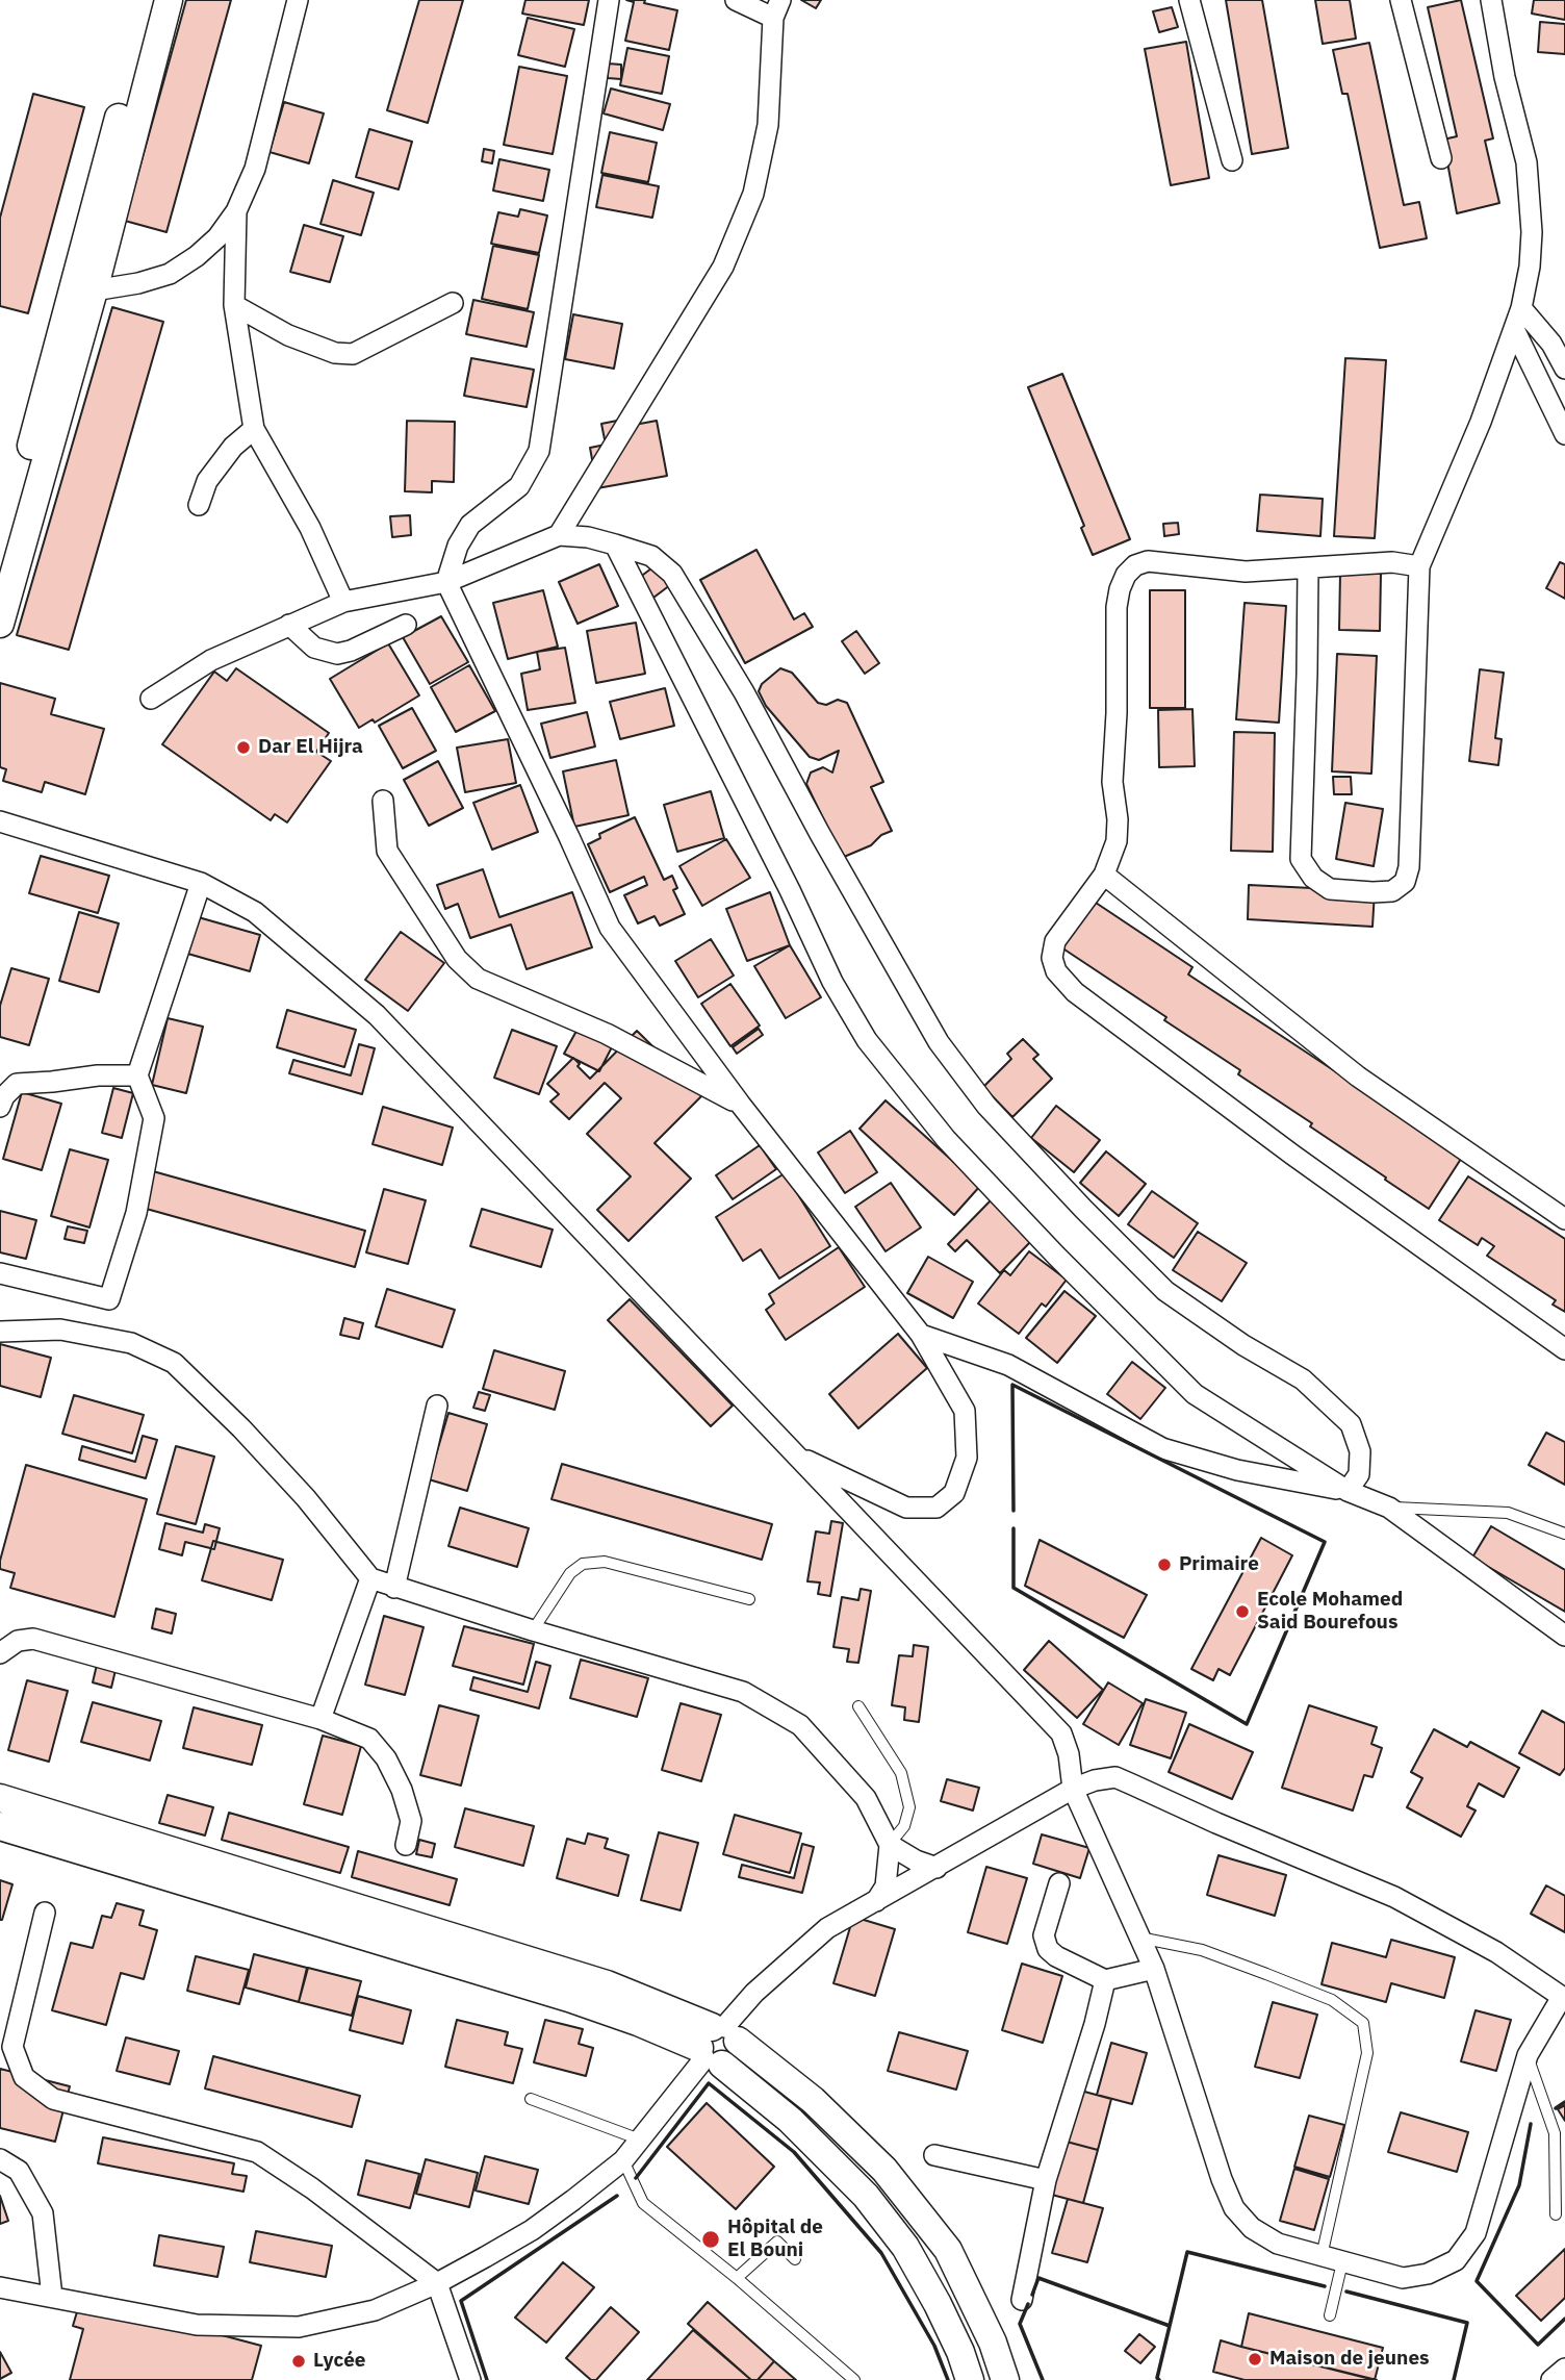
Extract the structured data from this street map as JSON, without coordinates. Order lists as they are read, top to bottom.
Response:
{
  "places": [
    "Dar El Hijra",
    "Primaire",
    "Ecole Mohamed Said Bourefous",
    "Hôpital de El Bouni",
    "Maison de jeunes",
    "Lycée"
  ]
}
